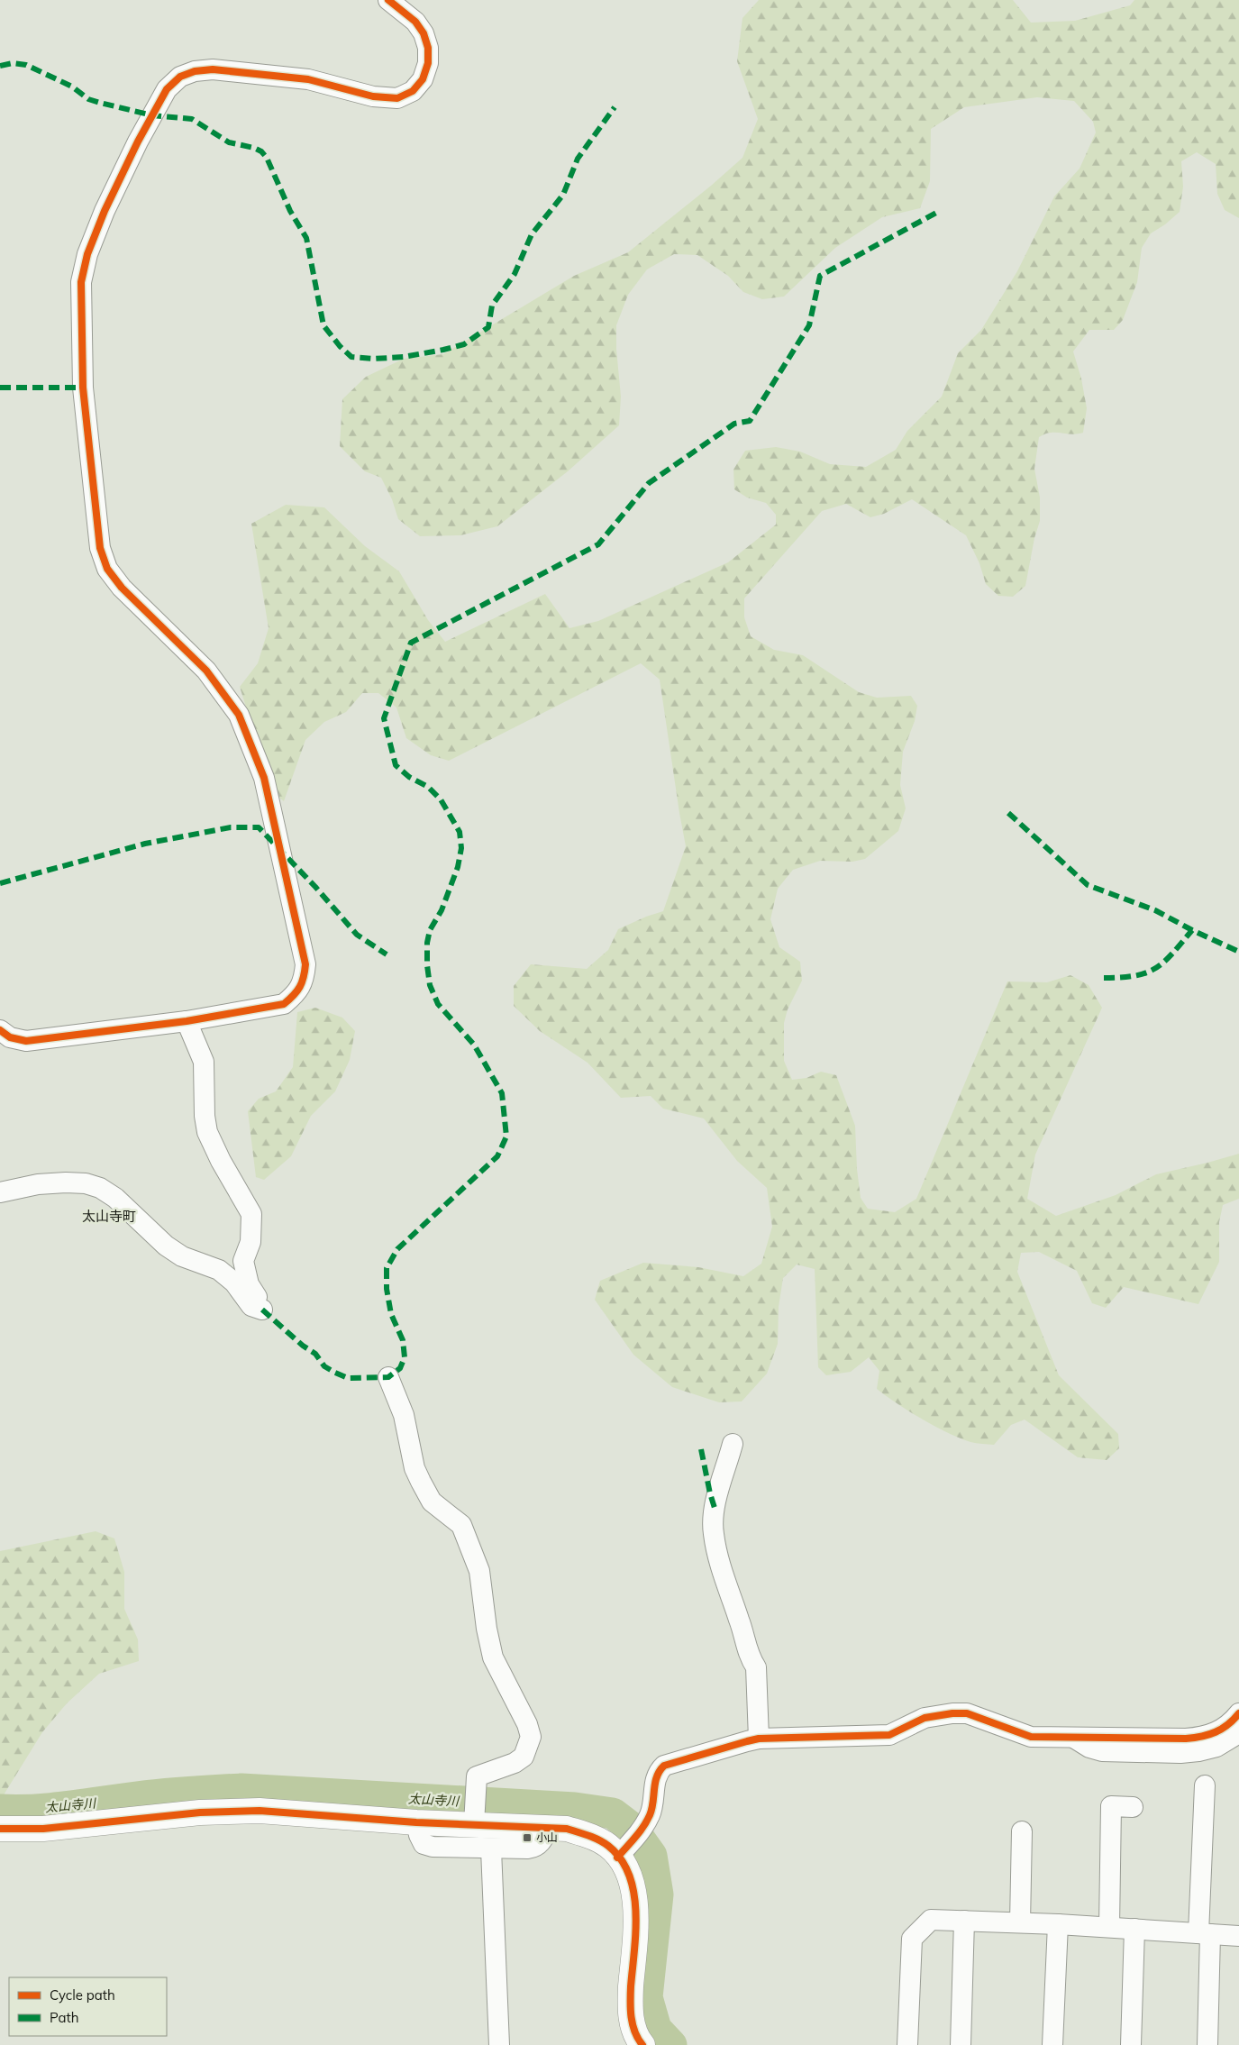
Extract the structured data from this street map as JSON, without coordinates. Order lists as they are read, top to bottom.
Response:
{
  "districts": ["太山寺町"],
  "water": ["太山寺川"],
  "places": {
    "transit": ["小山"]
  },
  "legend": ["Cycle path", "Path"]
}
